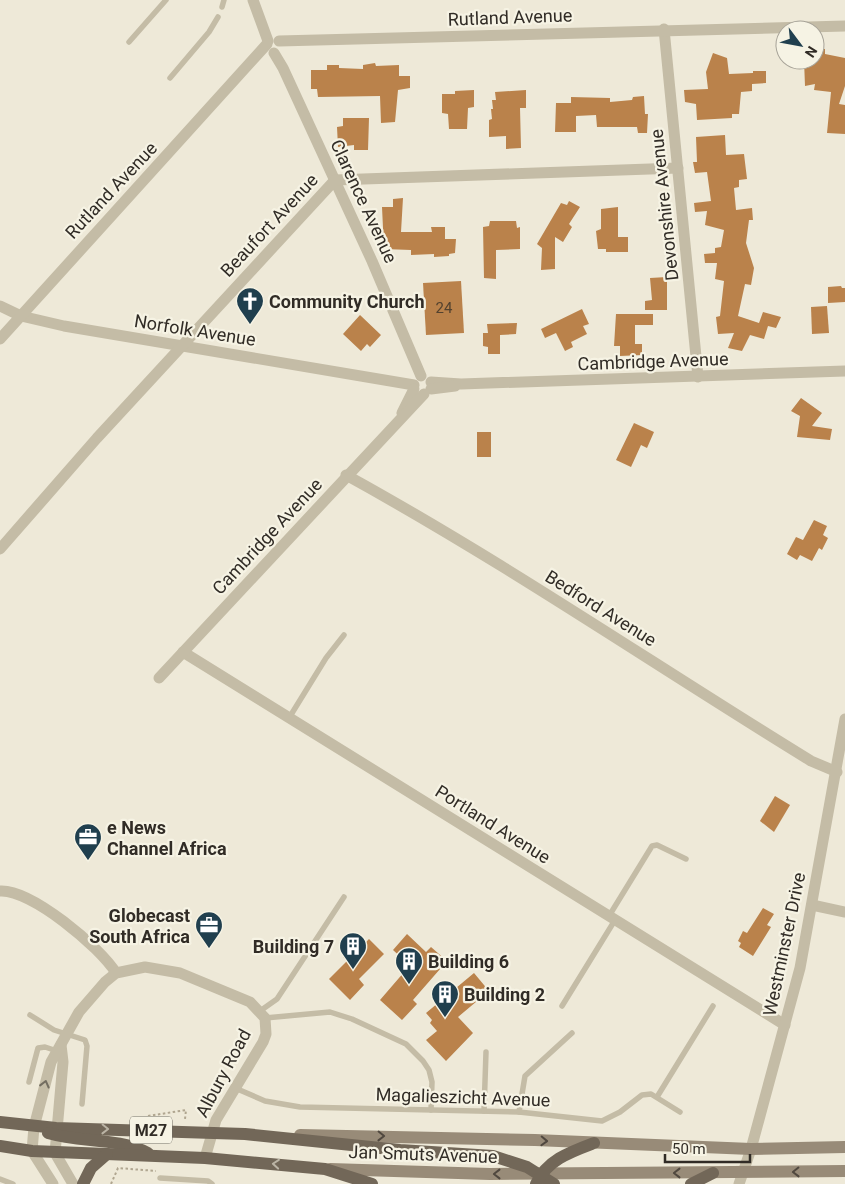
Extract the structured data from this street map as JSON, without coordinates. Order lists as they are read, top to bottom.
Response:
{
  "streets": {
    "main road": ["M27", "Jan Smuts Avenue"],
    "street": [
      "Rutland Avenue",
      "Clarence Avenue",
      "Devonshire Avenue",
      "Beaufort Avenue",
      "Norfolk Avenue",
      "Cambridge Avenue",
      "Bedford Avenue",
      "Portland Avenue",
      "Westminster Drive",
      "Albury Road"
    ],
    "lane": ["Magalieszicht Avenue"]
  },
  "crossings": [
    ["Rutland Avenue", "Clarence Avenue"],
    ["Rutland Avenue", "Devonshire Avenue"],
    ["Rutland Avenue", "Norfolk Avenue"],
    ["Clarence Avenue", "Beaufort Avenue"],
    ["Clarence Avenue", "Norfolk Avenue"],
    ["Clarence Avenue", "Cambridge Avenue"],
    ["Devonshire Avenue", "Beaufort Avenue"],
    ["Devonshire Avenue", "Cambridge Avenue"],
    ["Beaufort Avenue", "Norfolk Avenue"],
    ["Norfolk Avenue", "Cambridge Avenue"],
    ["Cambridge Avenue", "Bedford Avenue"],
    ["Cambridge Avenue", "Portland Avenue"],
    ["Bedford Avenue", "Westminster Drive"],
    ["Portland Avenue", "Westminster Drive"],
    ["Westminster Drive", "Jan Smuts Avenue"],
    ["Albury Road", "Magalieszicht Avenue"],
    ["Albury Road", "Jan Smuts Avenue"]
  ],
  "places": {
    "church": ["Community Church"],
    "office": ["e News Channel Africa", "Globecast South Africa"],
    "building": ["Building 7", "Building 6", "Building 2"]
  },
  "house_numbers": ["24"],
  "scale_bar": "50 m",
  "north": "bottom right"
}
